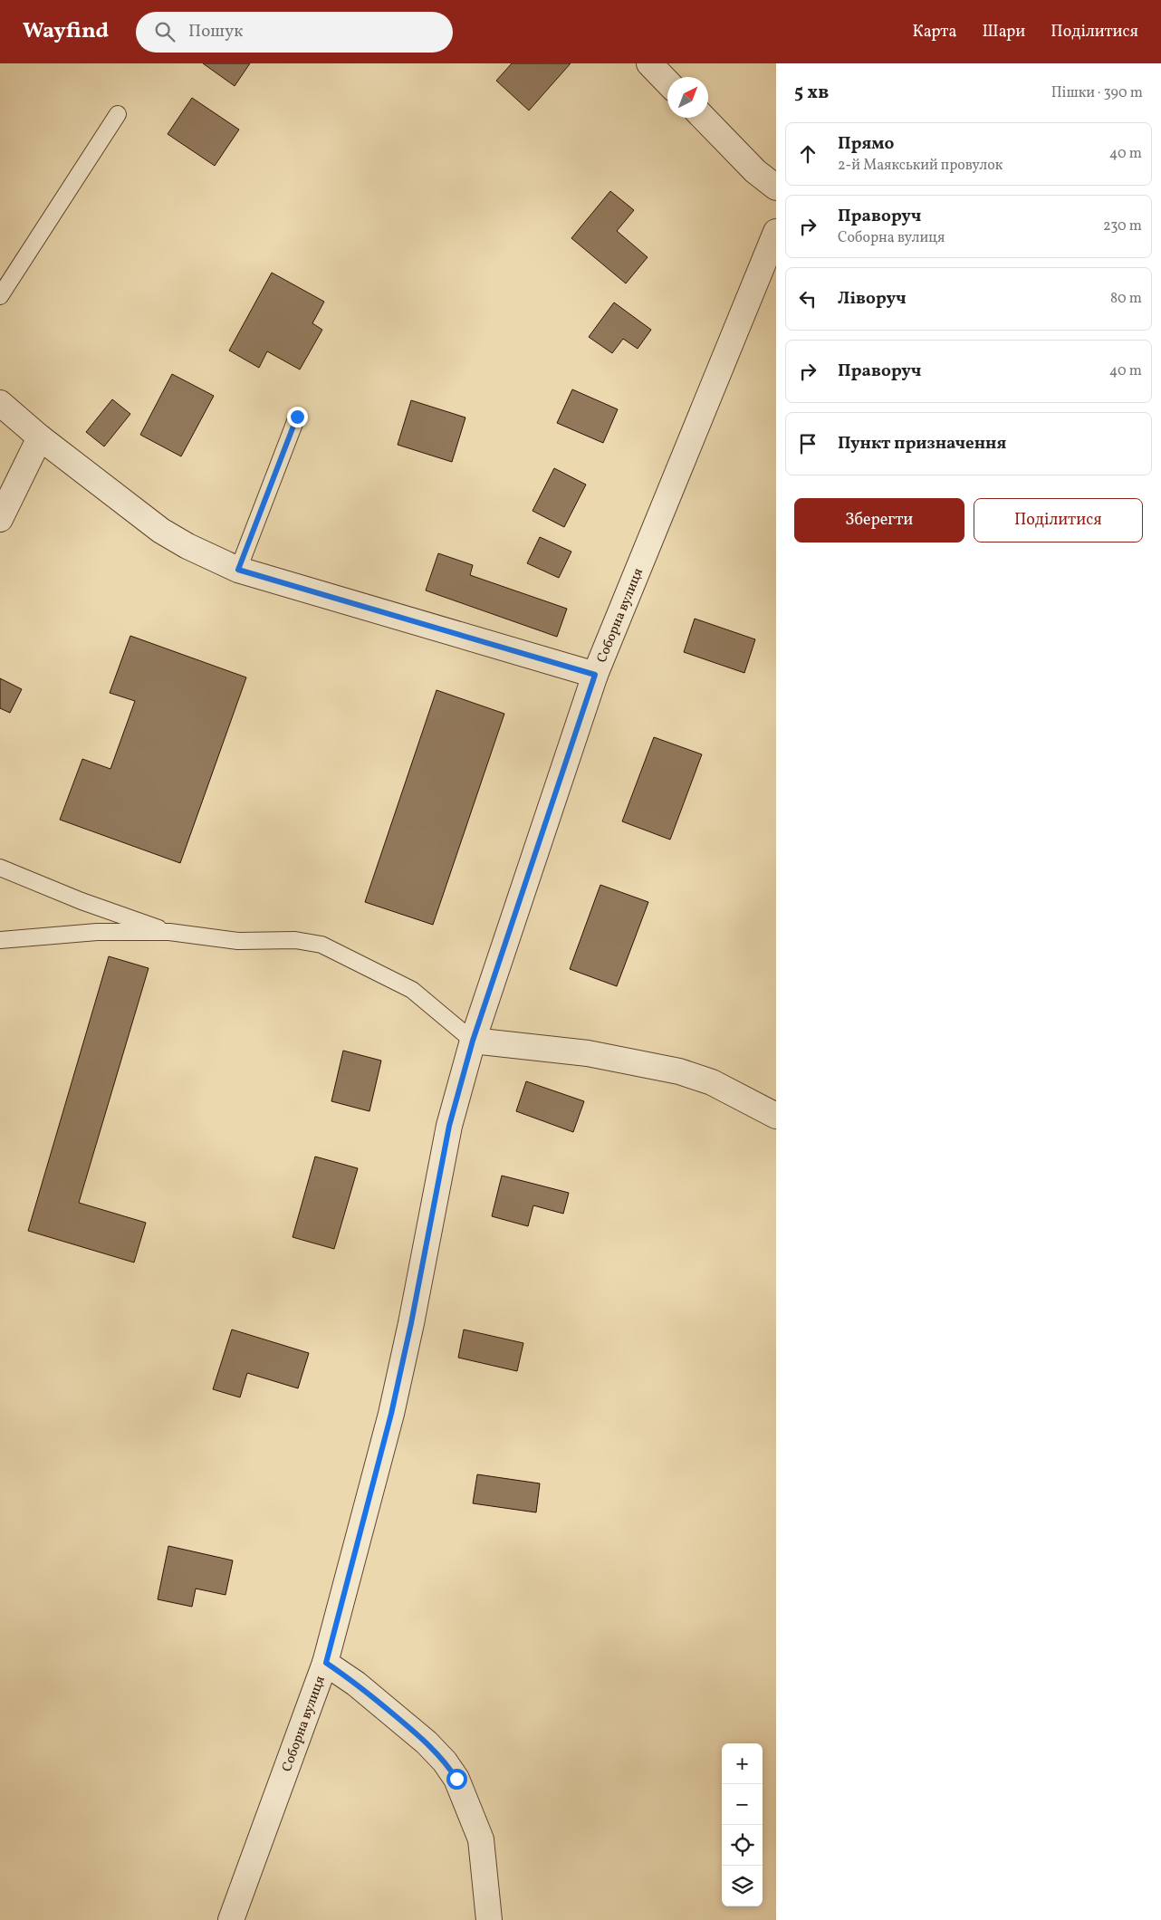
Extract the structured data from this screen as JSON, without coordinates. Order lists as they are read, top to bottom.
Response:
{
  "streets": {
    "street": ["Соборна вулиця"]
  },
  "north": "top right",
  "page": {
    "header": "Wayfind",
    "search": "Пошук",
    "nav": ["Карта", "Шари", "Поділитися"],
    "heading": ["5 хв", "Пішки · 390 m"],
    "list": [
      ["Прямо", "2-й Маякський провулок", "40 m"],
      ["Праворуч", "Соборна вулиця", "230 m"],
      ["Ліворуч", "80 m"],
      ["Праворуч", "40 m"],
      "Пункт призначення"
    ],
    "buttons": ["Зберегти", "Поділитися"],
    "map_buttons": ["+", "−"]
  }
}
